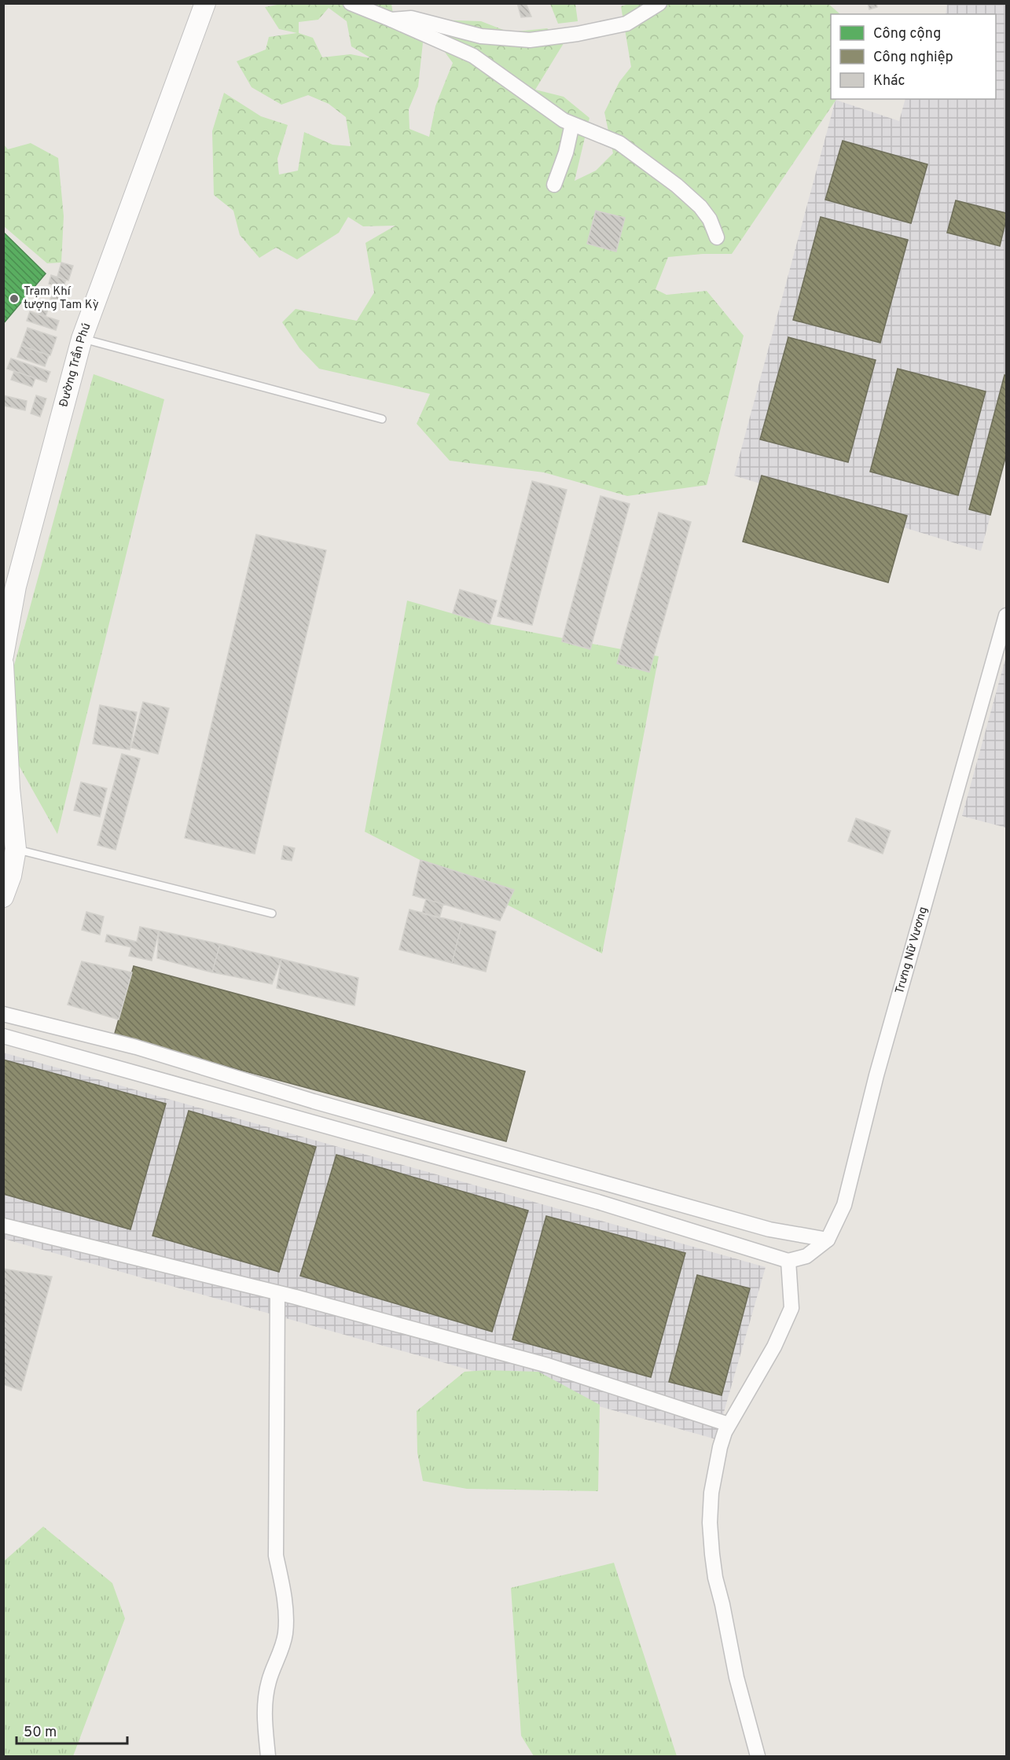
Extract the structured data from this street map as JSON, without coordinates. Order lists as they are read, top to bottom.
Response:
{
  "streets": {
    "main road": ["Đường Trần Phú"],
    "street": ["Trưng Nữ Vương"]
  },
  "places": ["Trạm Khí tượng Tam Kỳ"],
  "legend": ["Công cộng", "Công nghiệp", "Khác"],
  "scale_bar": "50 m"
}
